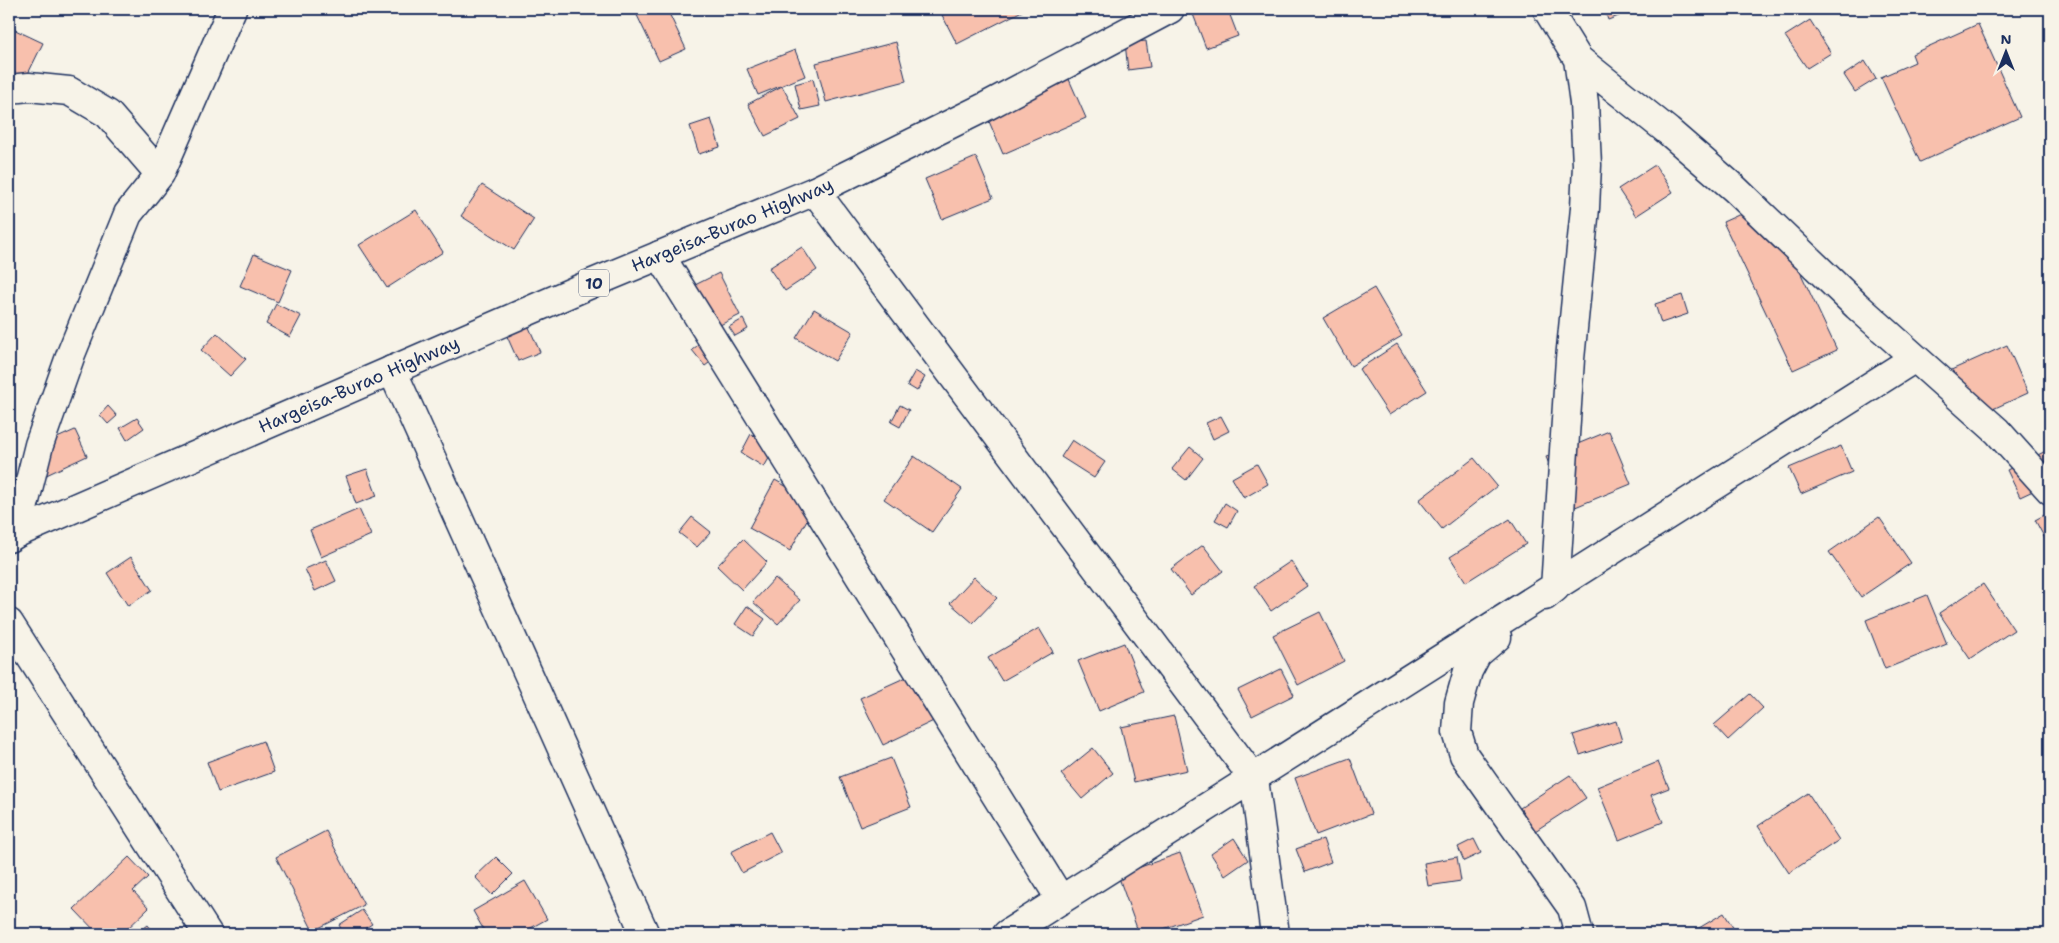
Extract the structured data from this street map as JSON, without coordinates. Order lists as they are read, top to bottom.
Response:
{
  "streets": {
    "main road": ["Hargeisa-Burao Highway", "10"]
  },
  "north": "top"
}
